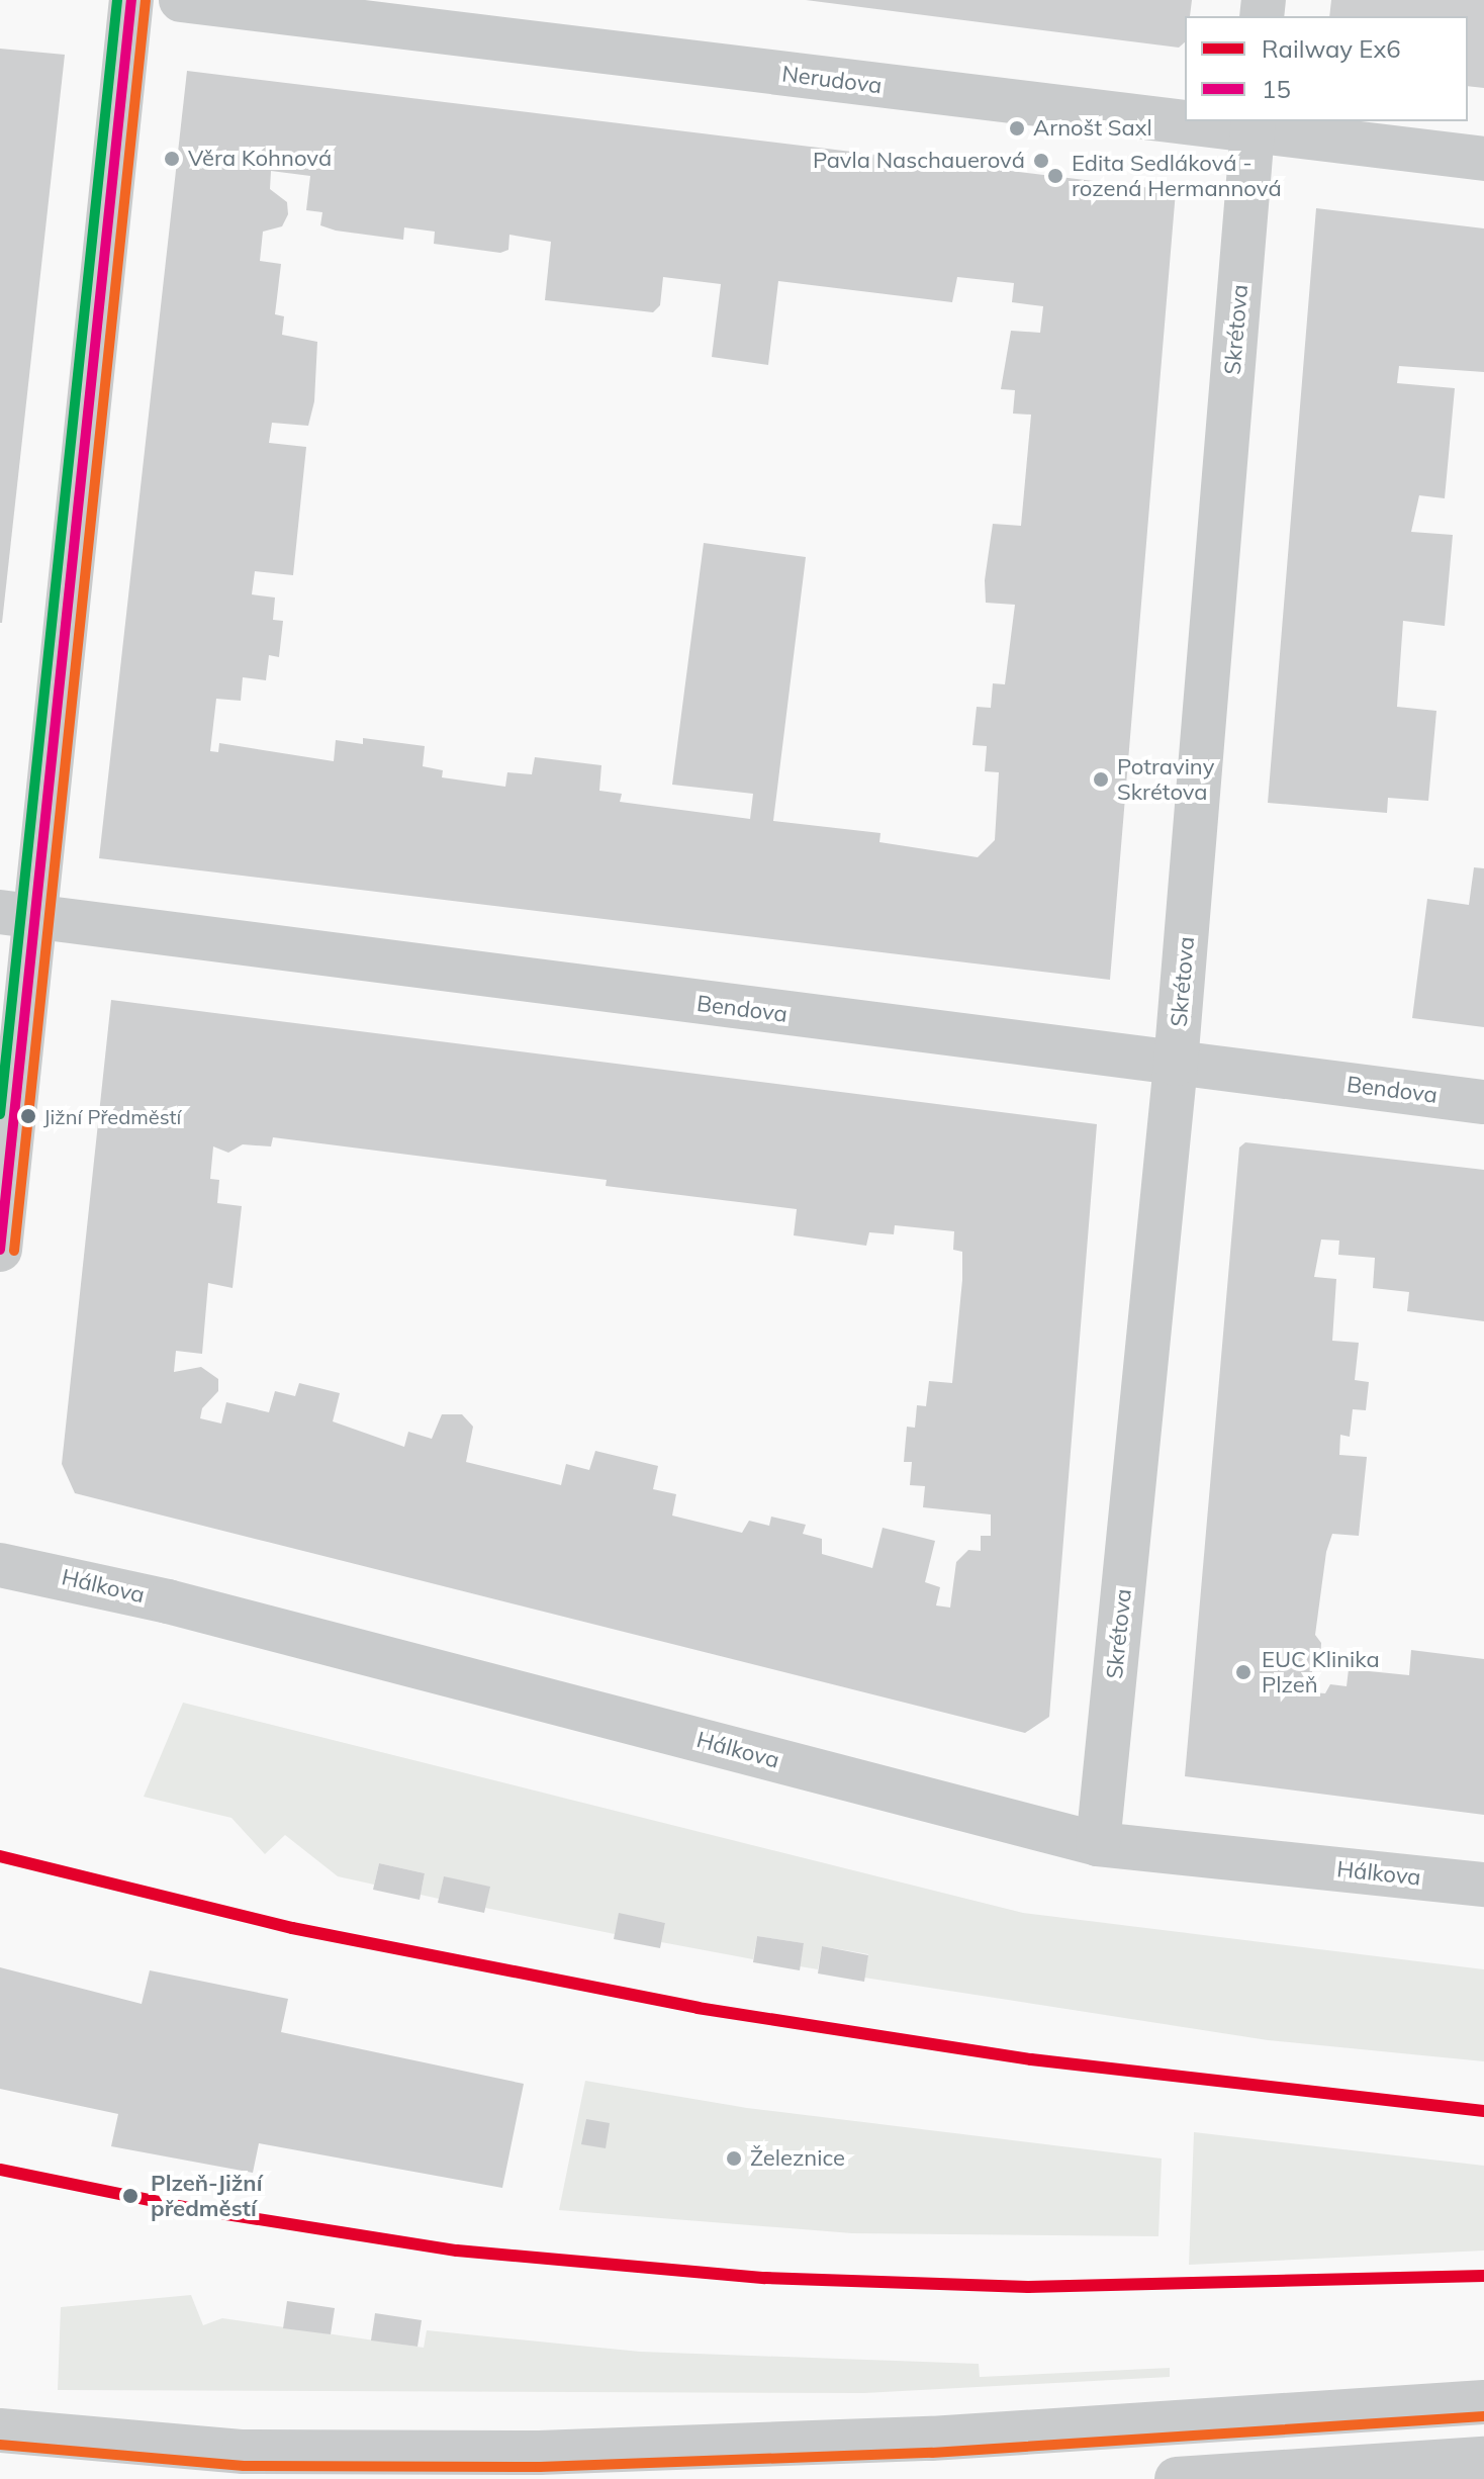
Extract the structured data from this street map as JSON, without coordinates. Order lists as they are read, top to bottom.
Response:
{
  "streets": {
    "street": [
      "Nerudova",
      "Skrétova",
      "Bendova",
      "Hálkova"
    ]
  },
  "crossings": [
    ["Nerudova", "Skrétova"],
    ["Skrétova", "Bendova"],
    ["Skrétova", "Hálkova"]
  ],
  "places": [
    "Arnošt Saxl",
    "Věra Kohnová",
    "Pavla Naschauerová",
    "Edita Sedláková - rozená Hermannová",
    "Potraviny Skrétova",
    "Jižní Předměstí",
    "EUC Klinika Plzeň",
    "Železnice",
    "Plzeň-Jižní předměstí"
  ],
  "lines": ["transit line 15", "rail line Ex6"],
  "legend": ["Railway Ex6", "15"]
}
